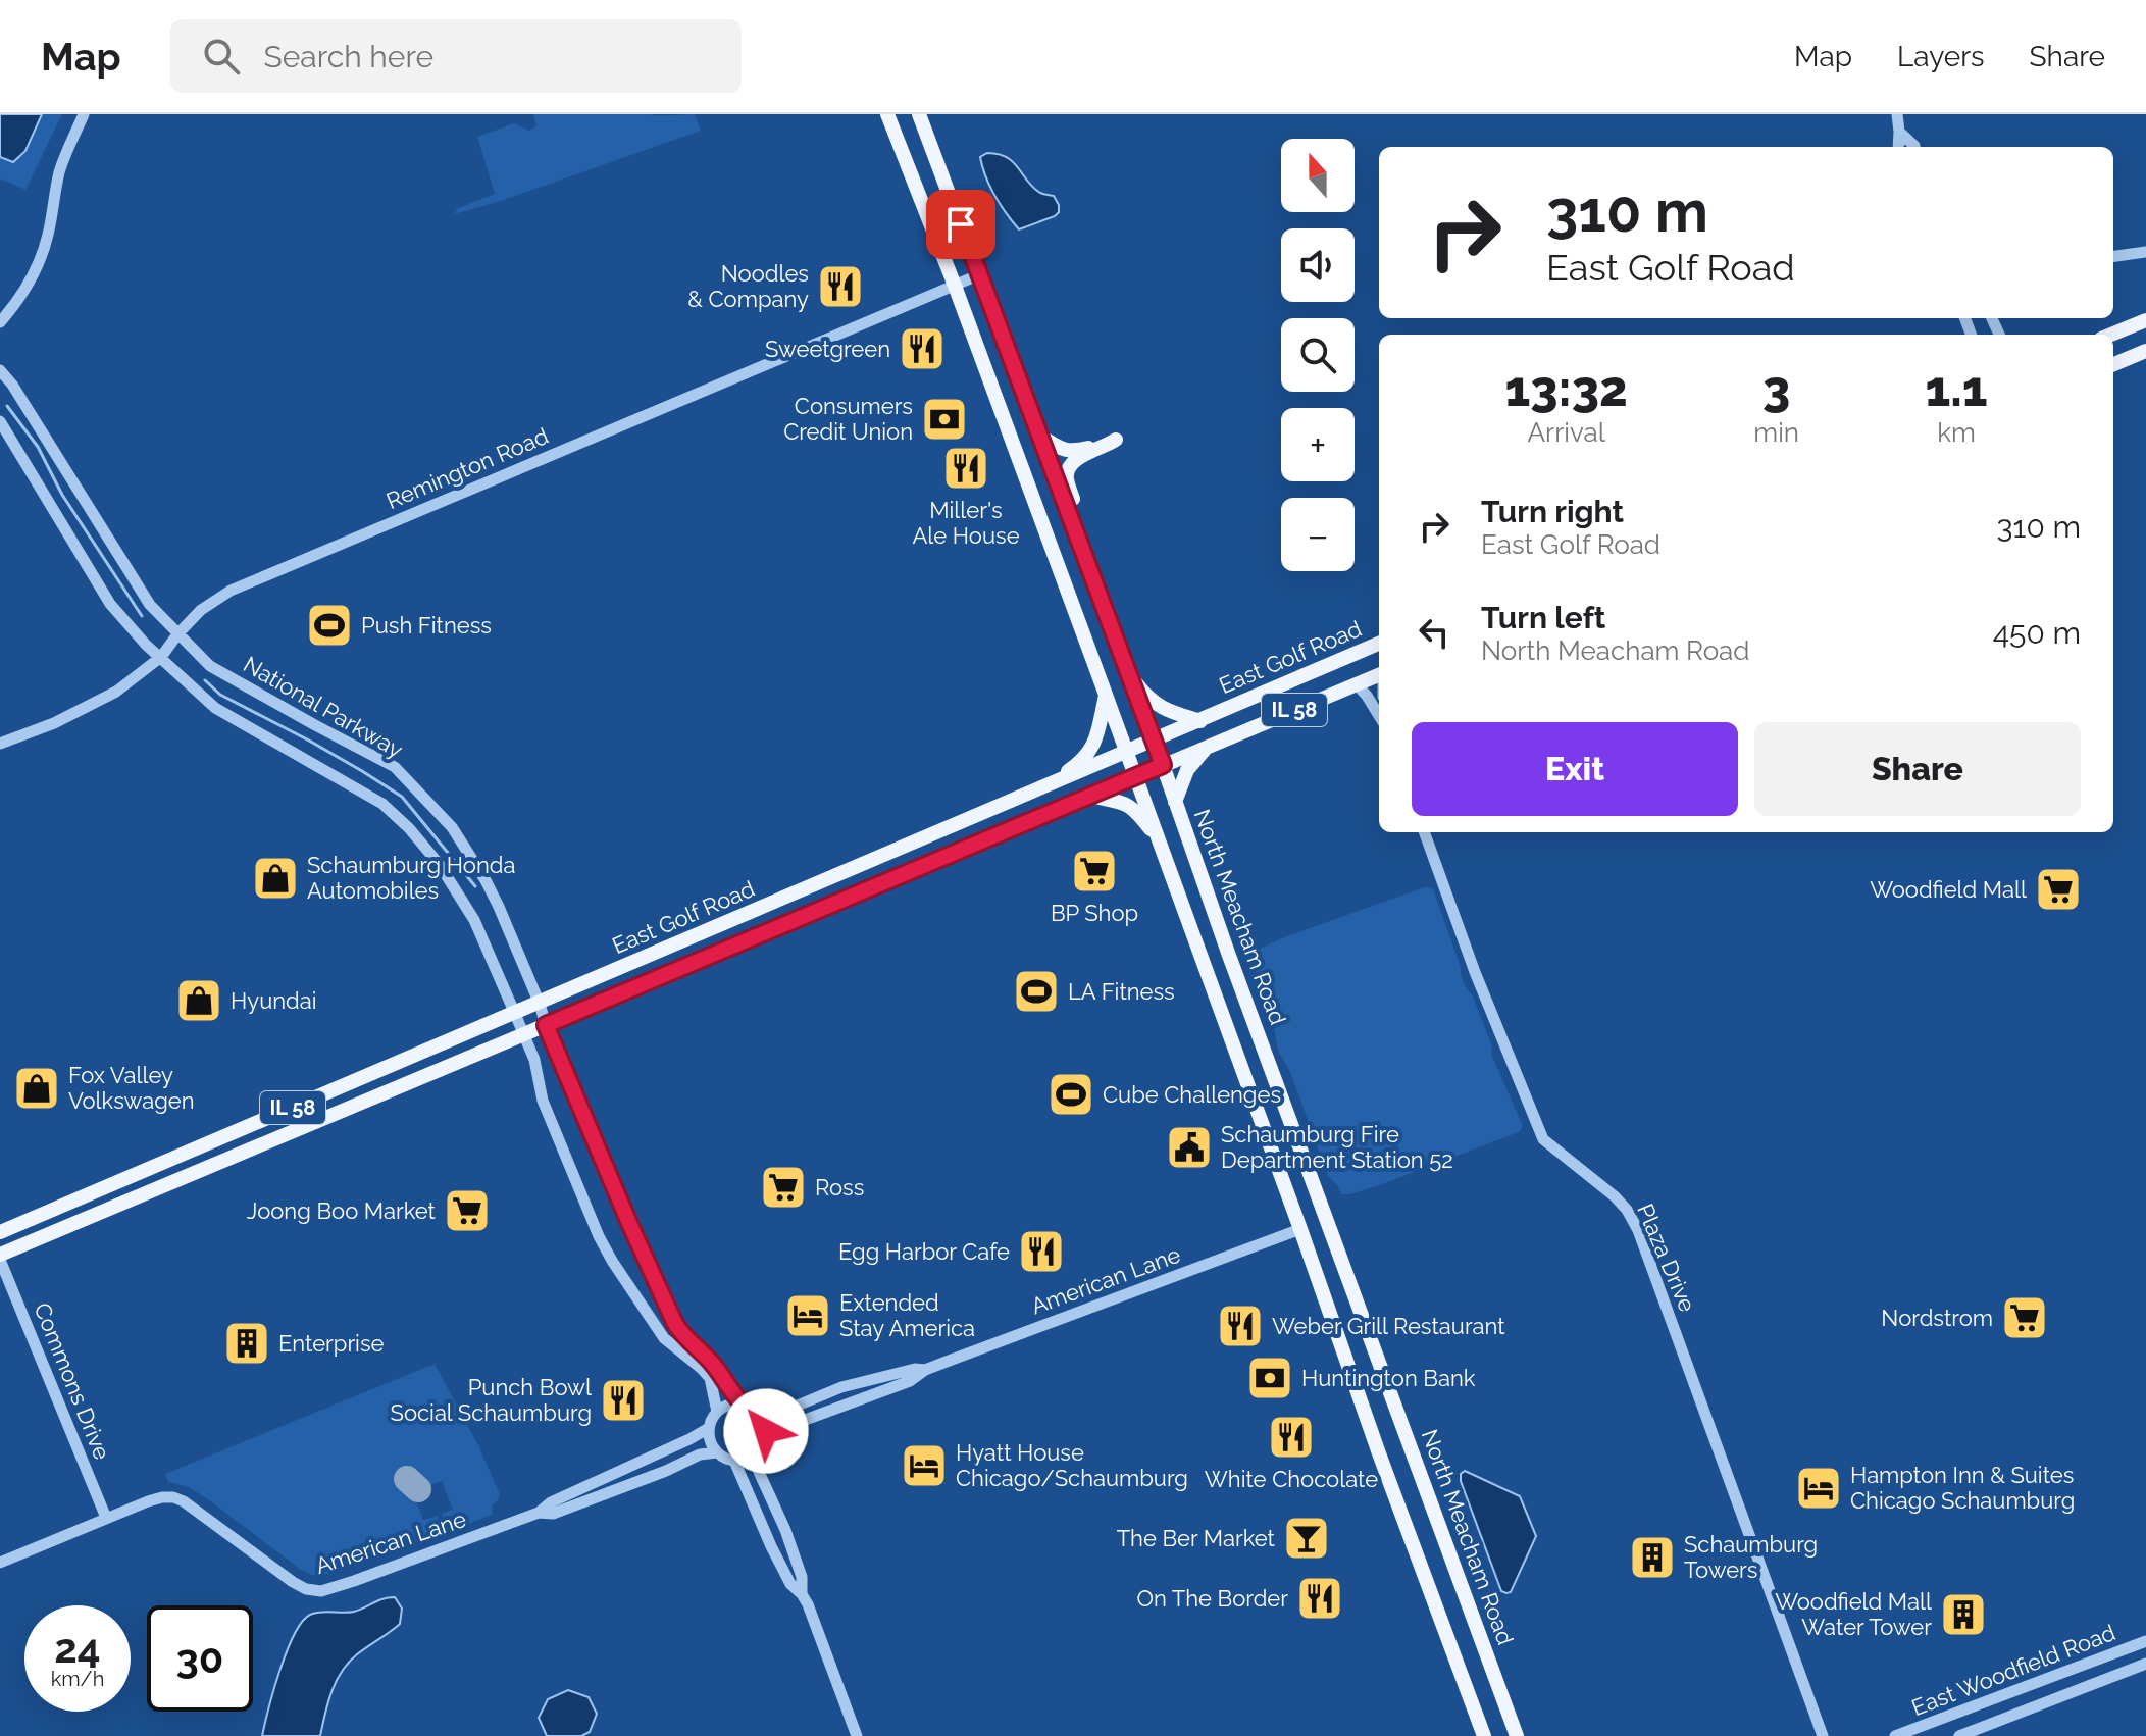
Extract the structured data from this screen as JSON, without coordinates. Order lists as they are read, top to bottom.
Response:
{
  "streets": {
    "main road": ["East Golf Road", "IL 58", "North Meacham Road"],
    "street": [
      "Remington Road",
      "National Parkway",
      "Plaza Drive",
      "American Lane",
      "Commons Drive",
      "East Woodfield Road"
    ]
  },
  "crossings": [
    ["Remington Road", "National Parkway"],
    ["Remington Road", "North Meacham Road"],
    ["East Golf Road", "National Parkway"],
    ["East Golf Road", "North Meacham Road"],
    ["East Golf Road", "Commons Drive"],
    ["National Parkway", "American Lane"],
    ["American Lane", "Commons Drive"]
  ],
  "places": {
    "restaurant": [
      "Noodles & Company",
      "Sweetgreen",
      "Miller's Ale House",
      "Egg Harbor Cafe",
      "Weber Grill Restaurant",
      "Punch Bowl Social Schaumburg",
      "White Chocolate",
      "On The Border"
    ],
    "bank": ["Consumers Credit Union", "Huntington Bank"],
    "sports": ["Push Fitness", "LA Fitness", "Cube Challenges"],
    "supermarket": [
      "BP Shop",
      "Woodfield Mall",
      "Ross",
      "Joong Boo Market",
      "Nordstrom"
    ],
    "shop": ["Schaumburg Honda Automobiles", "Hyundai", "Fox Valley Volkswagen"],
    "public building": ["Schaumburg Fire Department Station 52"],
    "hotel": ["Extended Stay America", "Hyatt House Chicago/Schaumburg", "Hampton Inn & Suites Chicago Schaumburg"],
    "building": ["Enterprise", "Schaumburg Towers", "Woodfield Mall Water Tower"],
    "bar": ["The Ber Market"]
  },
  "north": "top",
  "page": {
    "header": "Map",
    "search": "Search here",
    "nav": ["Map", "Layers", "Share"],
    "map_buttons": ["+", "−"],
    "turn": ["310 m", "East Golf Road"],
    "eta": [
      "13:32",
      "Arrival",
      "3",
      "min",
      "1.1",
      "km"
    ],
    "list": [
      {
        "name": "Turn right",
        "note": "East Golf Road",
        "value": "310 m"
      },
      {
        "name": "Turn left",
        "note": "North Meacham Road",
        "value": "450 m"
      }
    ],
    "buttons": ["Exit", "Share"],
    "speed": "24 km/h",
    "limit": "30"
  }
}
